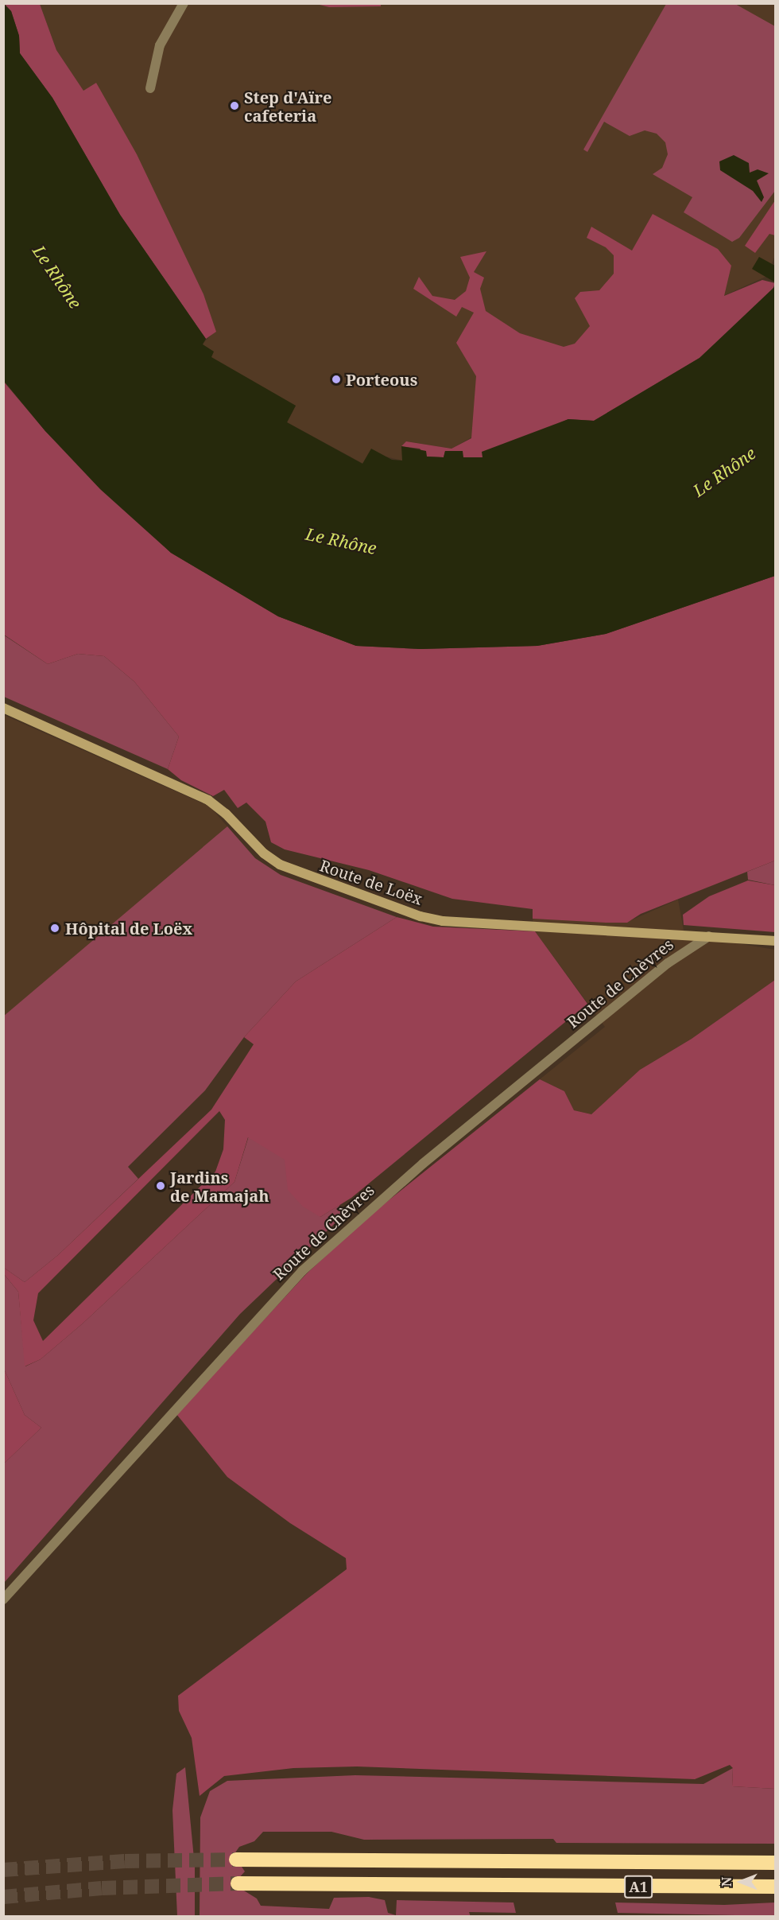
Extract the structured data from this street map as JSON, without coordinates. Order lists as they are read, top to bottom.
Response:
{
  "streets": {
    "highway": ["A1"],
    "street": ["Route de Loëx", "Route de Chèvres"]
  },
  "crossings": [
    ["Route de Loëx", "Route de Chèvres"]
  ],
  "water": ["Le Rhône"],
  "places": [
    "Step d'Aïre cafeteria",
    "Porteous",
    "Hôpital de Loëx",
    "Jardins de Mamajah"
  ],
  "north": "left"
}
